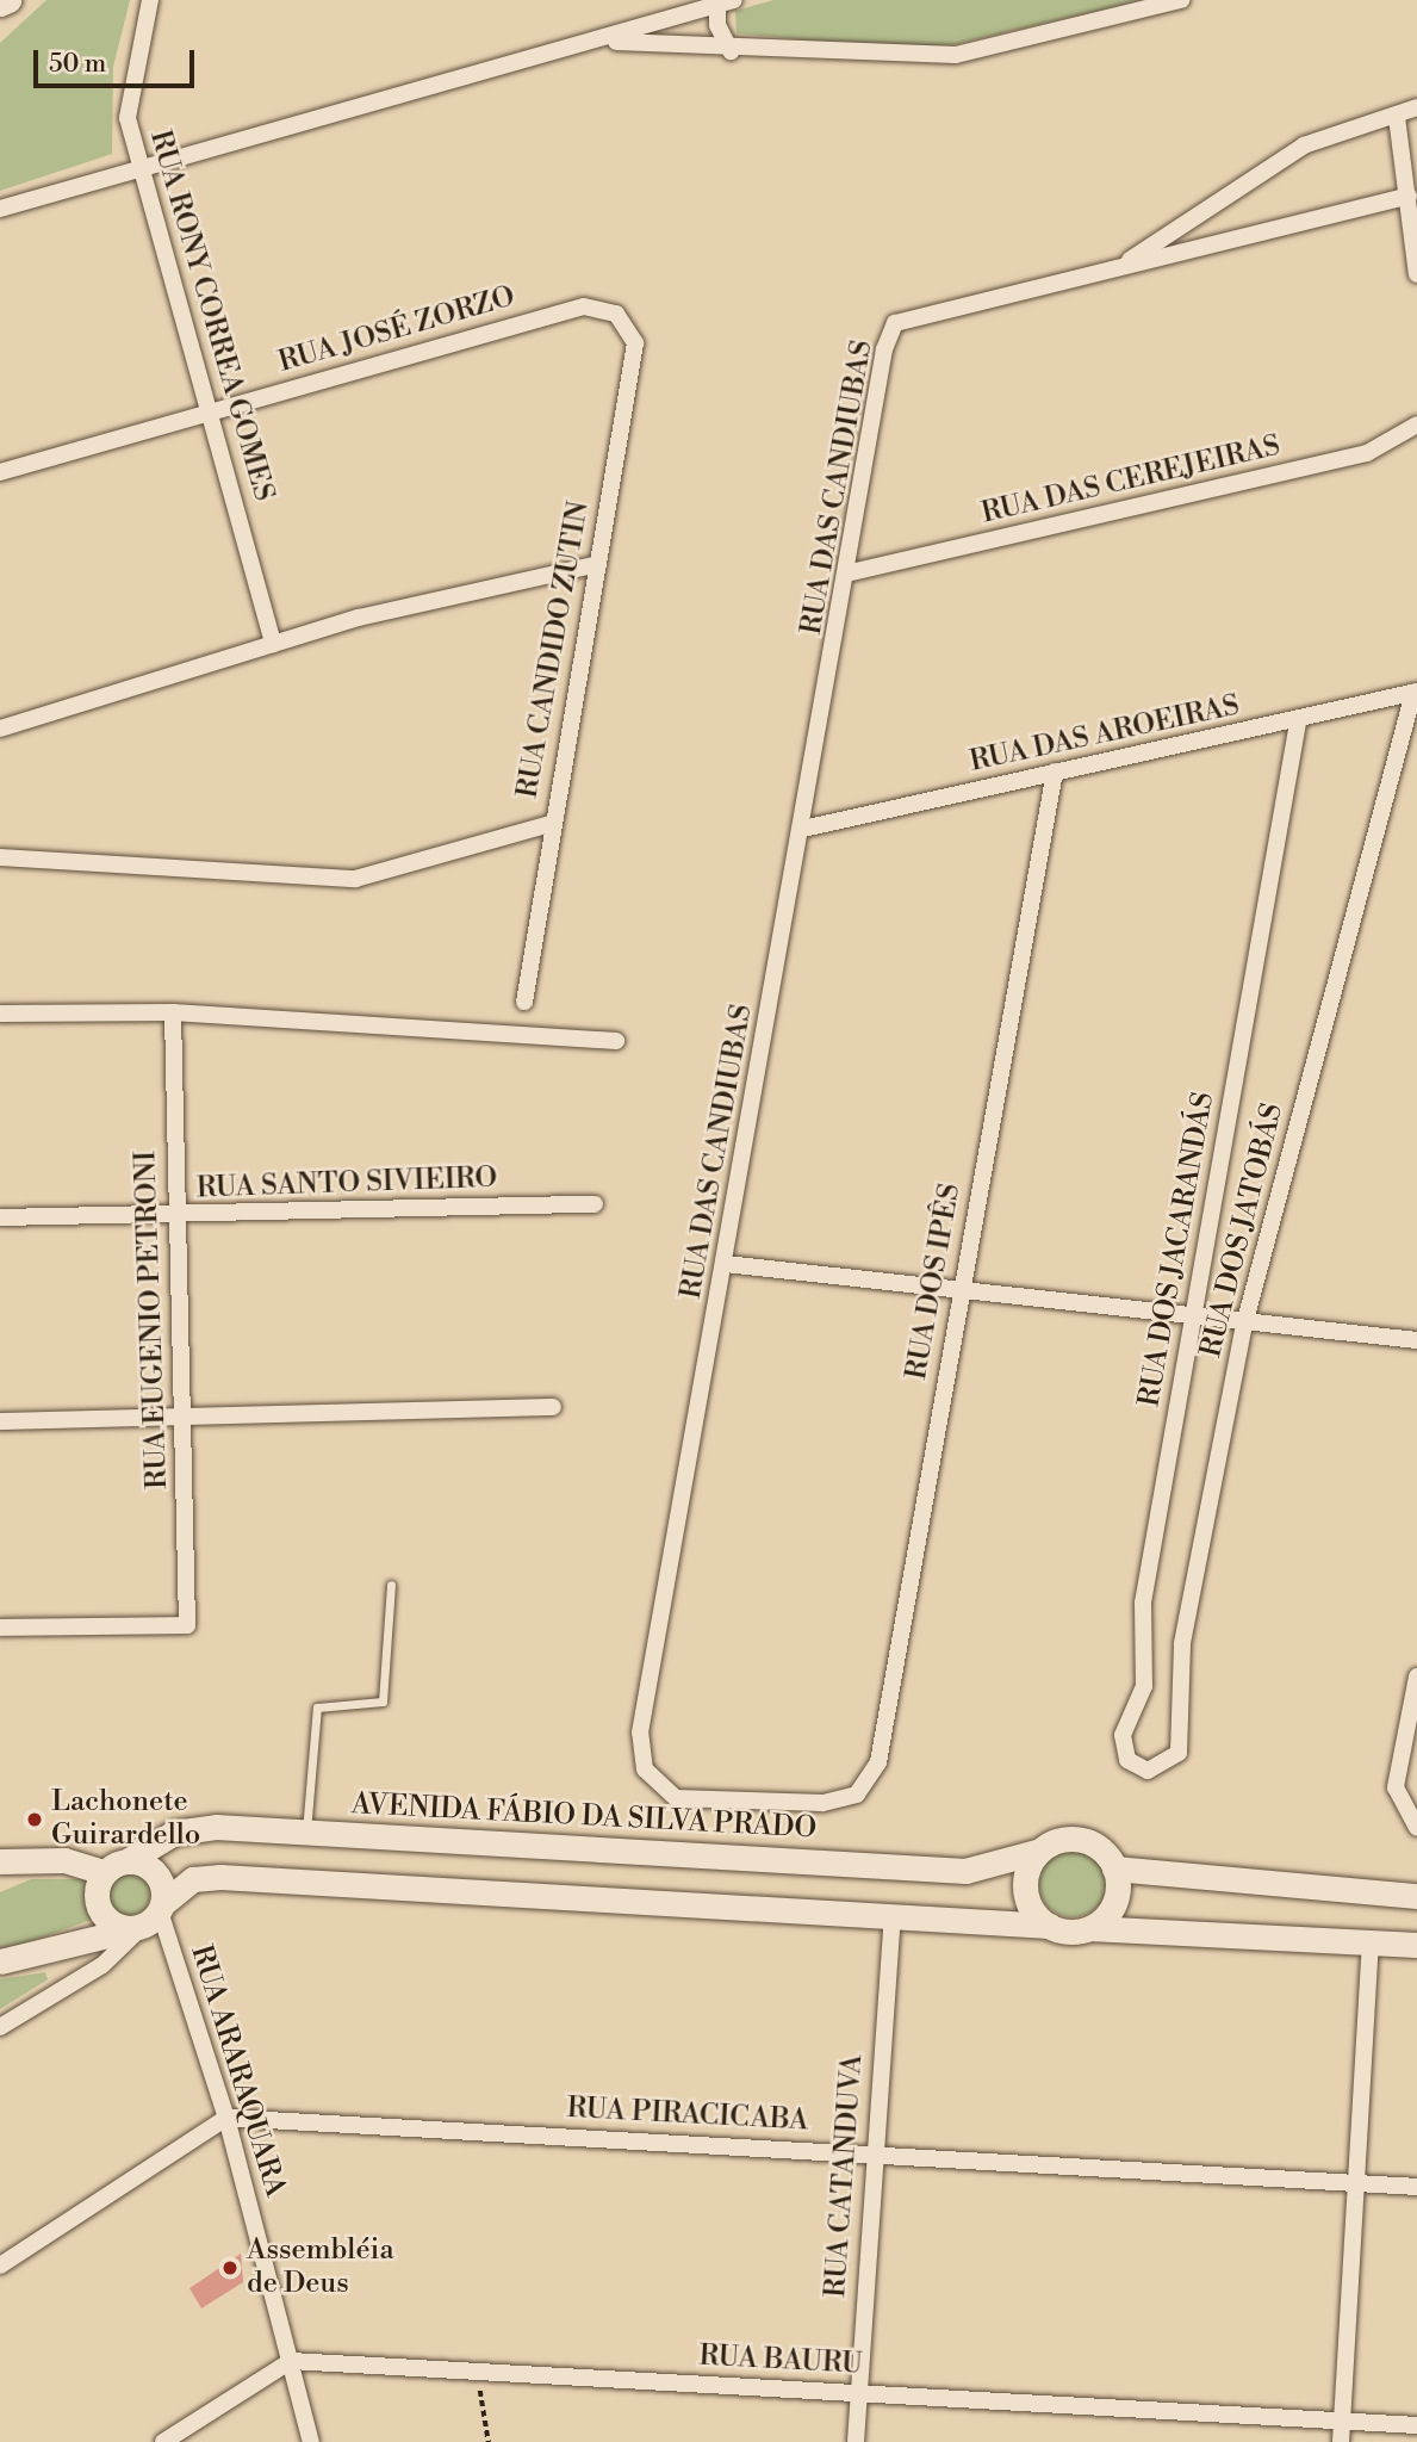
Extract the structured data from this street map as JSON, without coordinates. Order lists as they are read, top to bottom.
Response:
{
  "streets": {
    "main road": ["AVENIDA FÁBIO DA SILVA PRADO"],
    "street": [
      "RUA RONY CORREA GOMES",
      "RUA JOSÉ ZORZO",
      "RUA DAS CEREJEIRAS",
      "RUA DAS CANDIUBAS",
      "RUA CANDIDO ZUTIN",
      "RUA DAS AROEIRAS",
      "RUA SANTO SIVIEIRO",
      "RUA DOS JATOBÁS",
      "RUA DOS JACARANDÁS",
      "RUA DOS IPÊS",
      "RUA EUGENIO PETRONI",
      "RUA ARARAQUARA",
      "RUA PIRACICABA",
      "RUA CATANDUVA",
      "RUA BAURU"
    ]
  },
  "crossings": [
    ["RUA RONY CORREA GOMES", "RUA JOSÉ ZORZO"],
    ["RUA JOSÉ ZORZO", "RUA CANDIDO ZUTIN"],
    ["RUA DAS CEREJEIRAS", "RUA DAS CANDIUBAS"],
    ["RUA DAS CANDIUBAS", "RUA DAS AROEIRAS"],
    ["RUA DAS CANDIUBAS", "RUA DOS IPÊS"],
    ["RUA DAS AROEIRAS", "RUA DOS JATOBÁS"],
    ["RUA DAS AROEIRAS", "RUA DOS JACARANDÁS"],
    ["RUA DAS AROEIRAS", "RUA DOS IPÊS"],
    ["RUA SANTO SIVIEIRO", "RUA EUGENIO PETRONI"],
    ["RUA DOS JATOBÁS", "RUA DOS JACARANDÁS"],
    ["AVENIDA FÁBIO DA SILVA PRADO", "RUA ARARAQUARA"],
    ["RUA ARARAQUARA", "RUA PIRACICABA"],
    ["RUA ARARAQUARA", "RUA BAURU"],
    ["RUA PIRACICABA", "RUA CATANDUVA"],
    ["RUA CATANDUVA", "RUA BAURU"]
  ],
  "places": ["Lachonete Guirardello", "Assembléia de Deus"],
  "scale_bar": "50 m"
}
